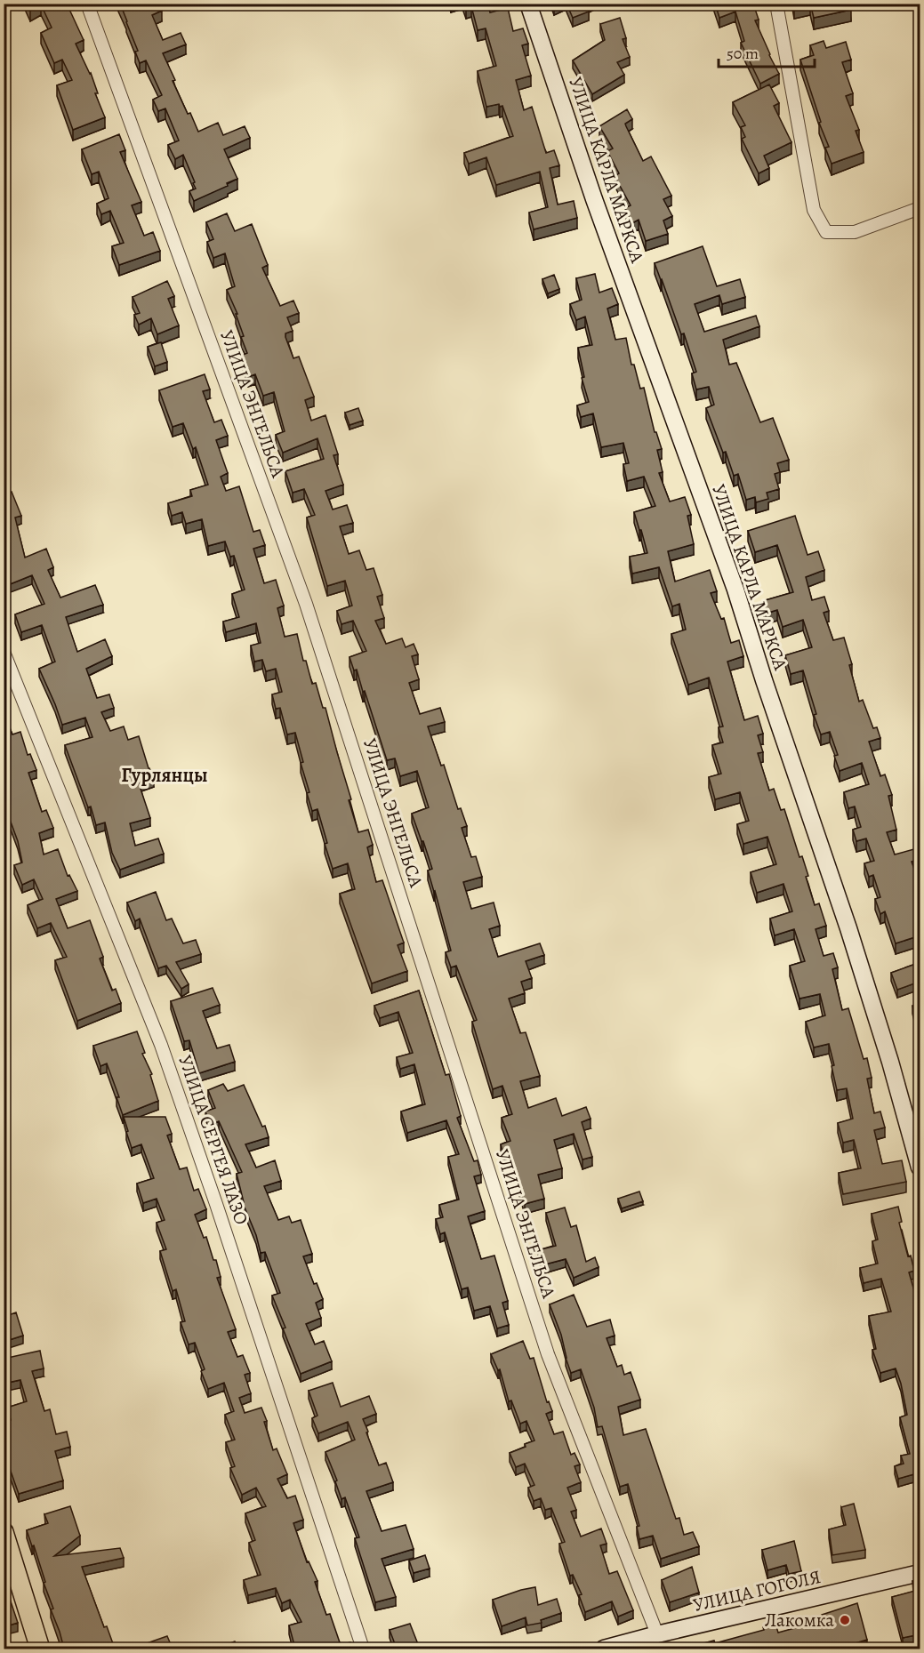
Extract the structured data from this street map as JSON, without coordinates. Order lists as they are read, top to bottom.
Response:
{
  "streets": {
    "street": [
      "УЛИЦА КАРЛА МАРКСА",
      "УЛИЦА ЭНГЕЛЬСА",
      "УЛИЦА СЕРГЕЯ ЛАЗО",
      "УЛИЦА ГОГОЛЯ"
    ]
  },
  "crossings": [
    ["УЛИЦА ЭНГЕЛЬСА", "УЛИЦА ГОГОЛЯ"]
  ],
  "districts": ["Гурлянцы"],
  "places": ["Лакомка"],
  "scale_bar": "50 m"
}
